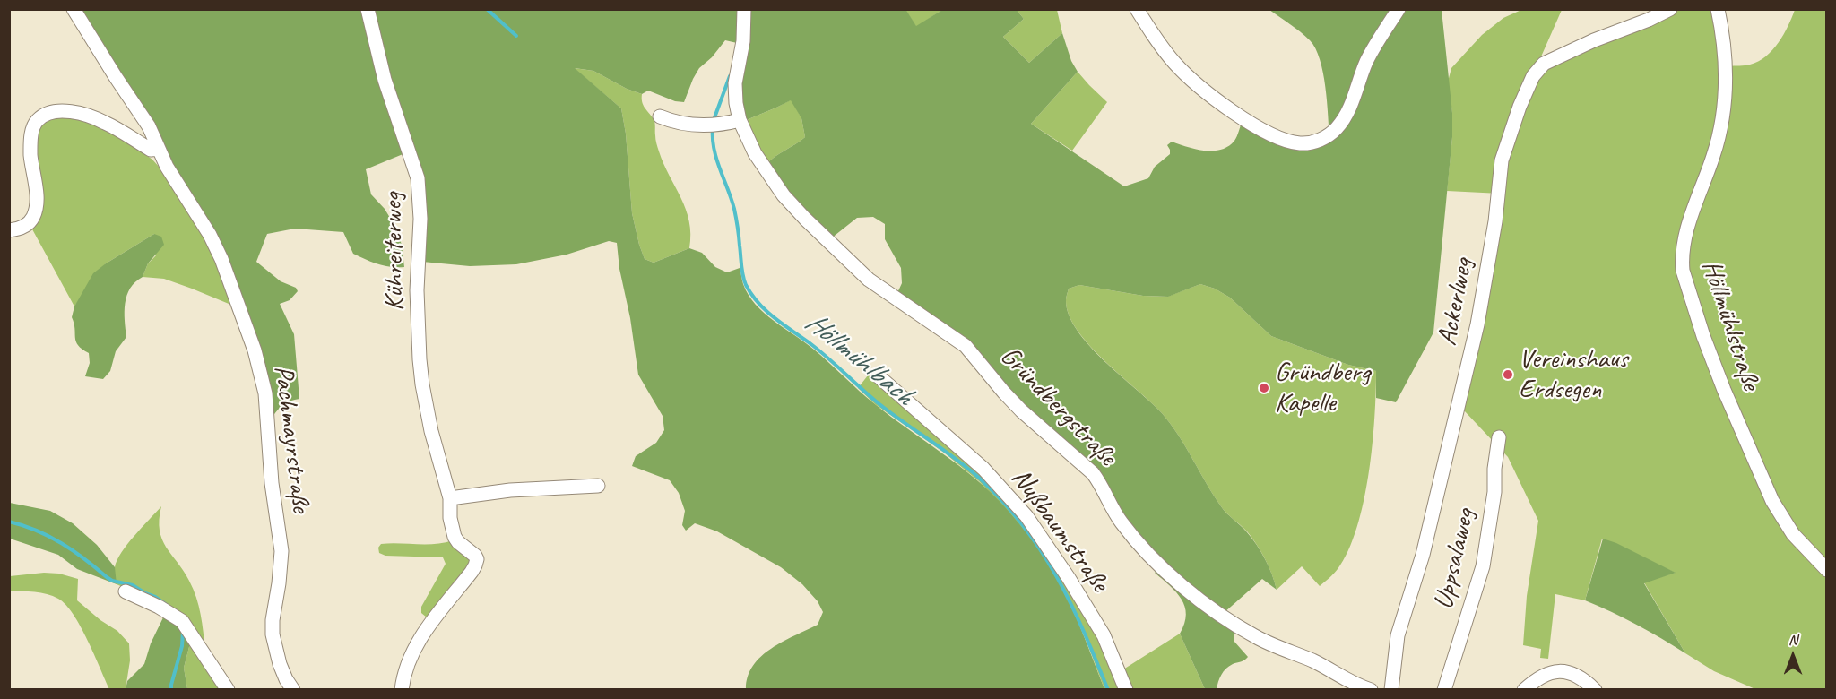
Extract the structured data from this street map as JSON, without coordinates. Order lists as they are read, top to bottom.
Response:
{
  "streets": {
    "street": [
      "Kühreiterweg",
      "Ackerlweg",
      "Höllmühlstraße",
      "Gründbergstraße",
      "Pachmayrstraße",
      "Nußbaumstraße",
      "Uppsalaweg"
    ]
  },
  "water": ["Höllmühlbach"],
  "places": ["Vereinshaus Erdsegen", "Gründberg Kapelle"],
  "north": "top"
}
